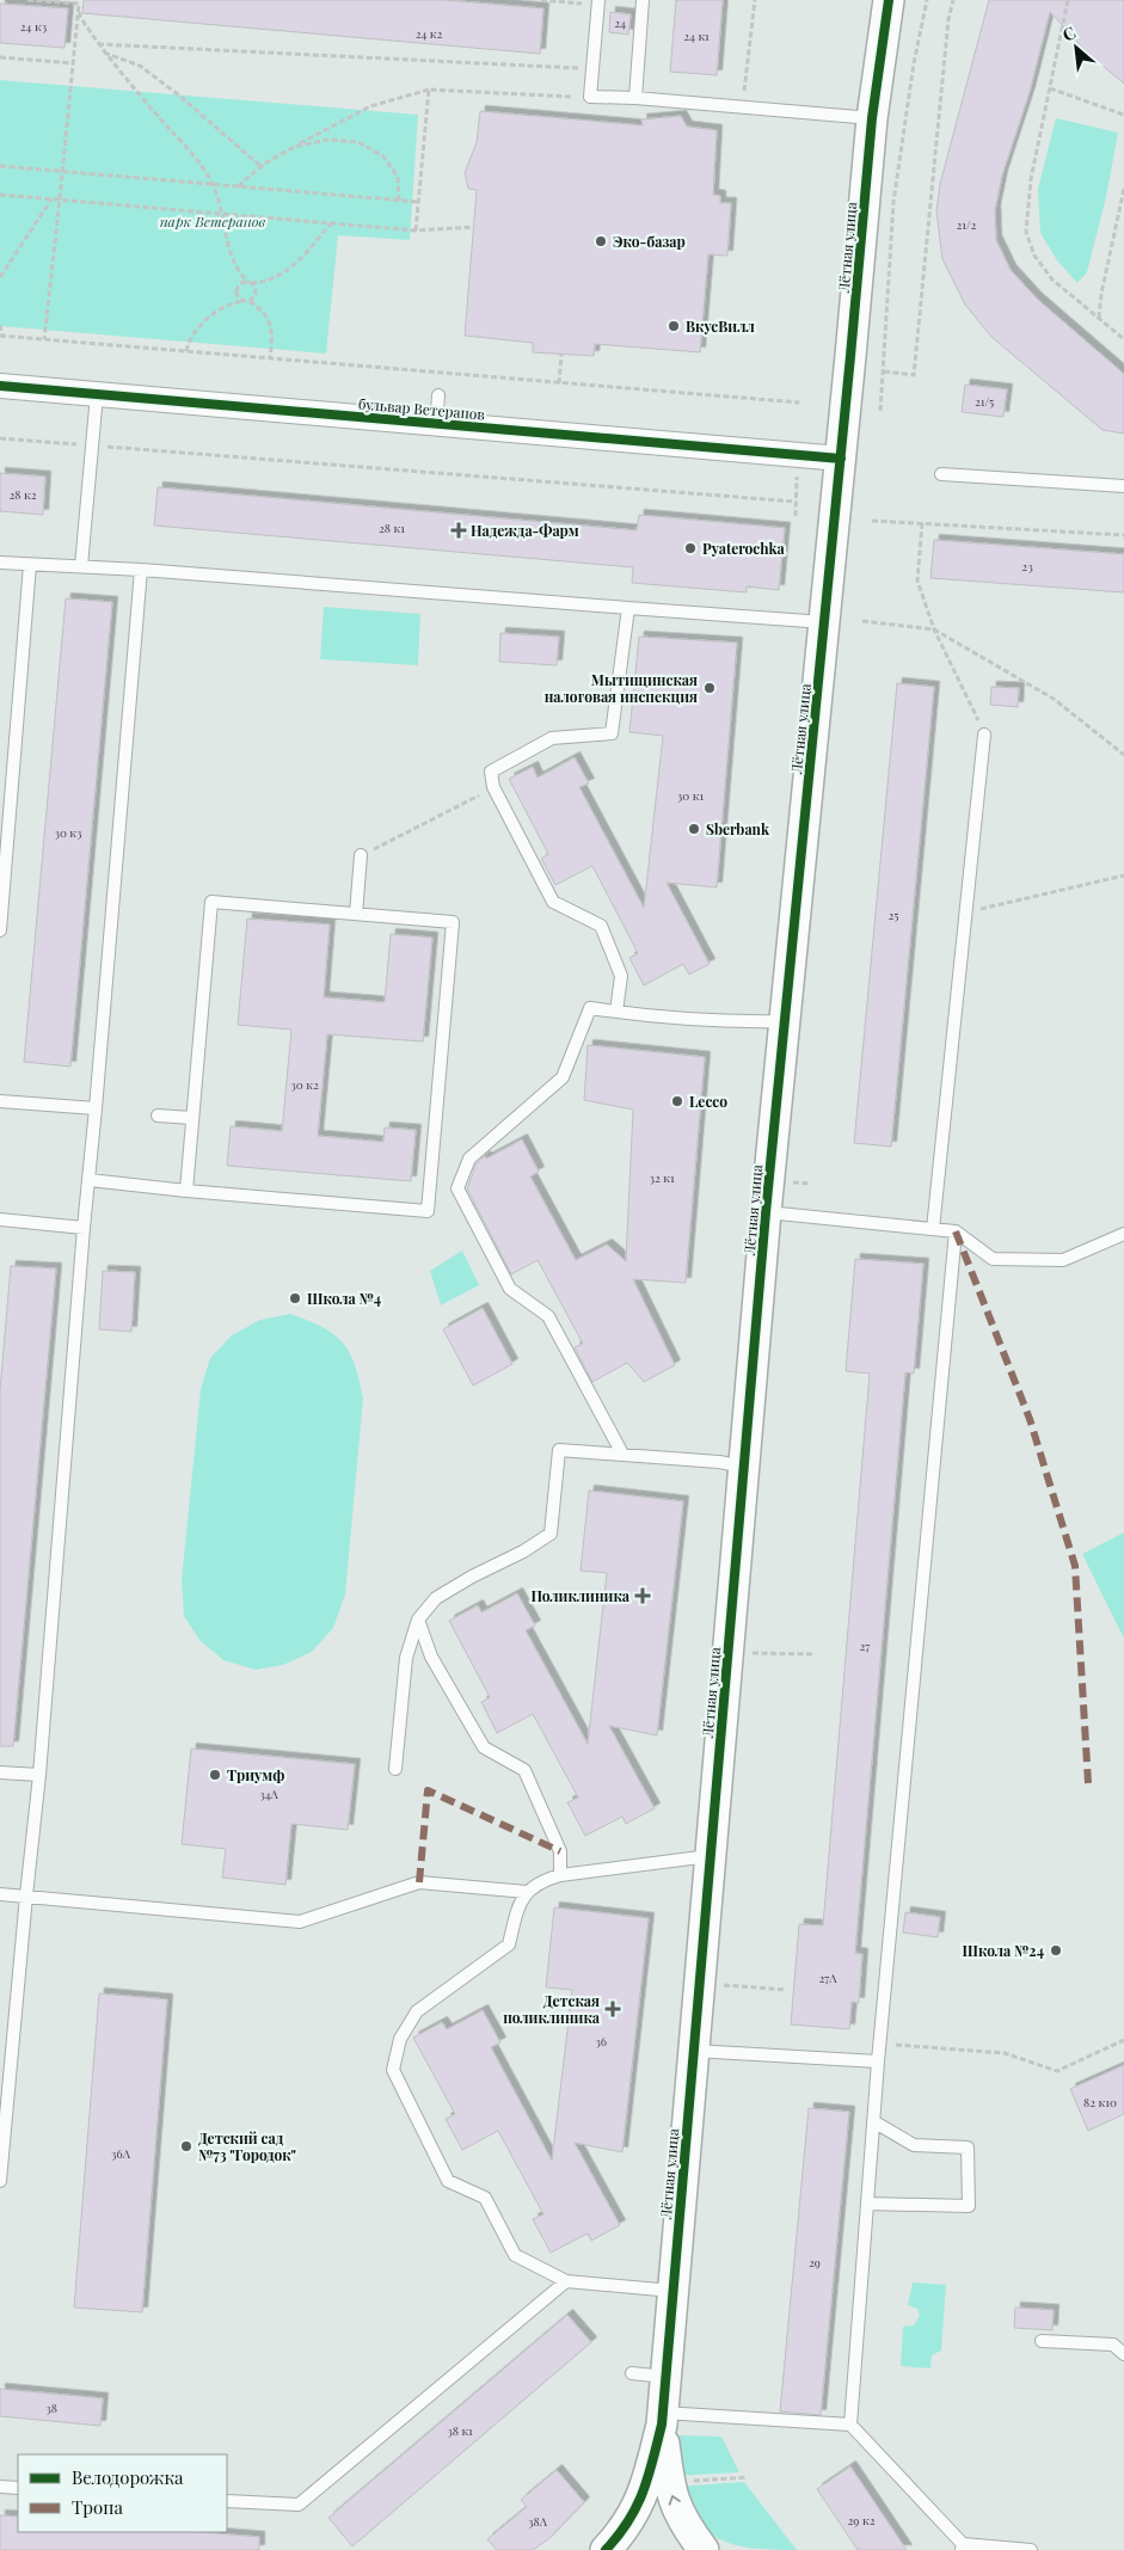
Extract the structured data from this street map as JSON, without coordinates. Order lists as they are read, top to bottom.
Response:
{
  "streets": {
    "street": ["Лётная улица", "бульвар Ветеранов"]
  },
  "crossings": [
    ["Лётная улица", "бульвар Ветеранов"]
  ],
  "parks": ["парк Ветеранов"],
  "places": {
    "other": [
      "Эко-базар",
      "ВкусВилл",
      "Pyaterochka",
      "Мытищинская налоговая инспекция",
      "Sberbank",
      "Lecco",
      "Школа №4",
      "Триумф",
      "Школа №24",
      "Детский сад №73 \"Городок\""
    ],
    "health": ["Надежда-Фарм", "Поликлиника", "Детская поликлиника"]
  },
  "house_numbers": [
    "24",
    "24 к3",
    "24 к2",
    "24 к1",
    "21/2",
    "21/5",
    "28 к2",
    "28 к1",
    "23",
    "30 к1",
    "30 к3",
    "25",
    "30 к2",
    "32 к1",
    "27",
    "34А",
    "27А",
    "36",
    "82 к10",
    "36А",
    "29",
    "38",
    "38 к1",
    "29 к2",
    "38А"
  ],
  "legend": ["Велодорожка", "Тропа"],
  "north": "top left"
}
